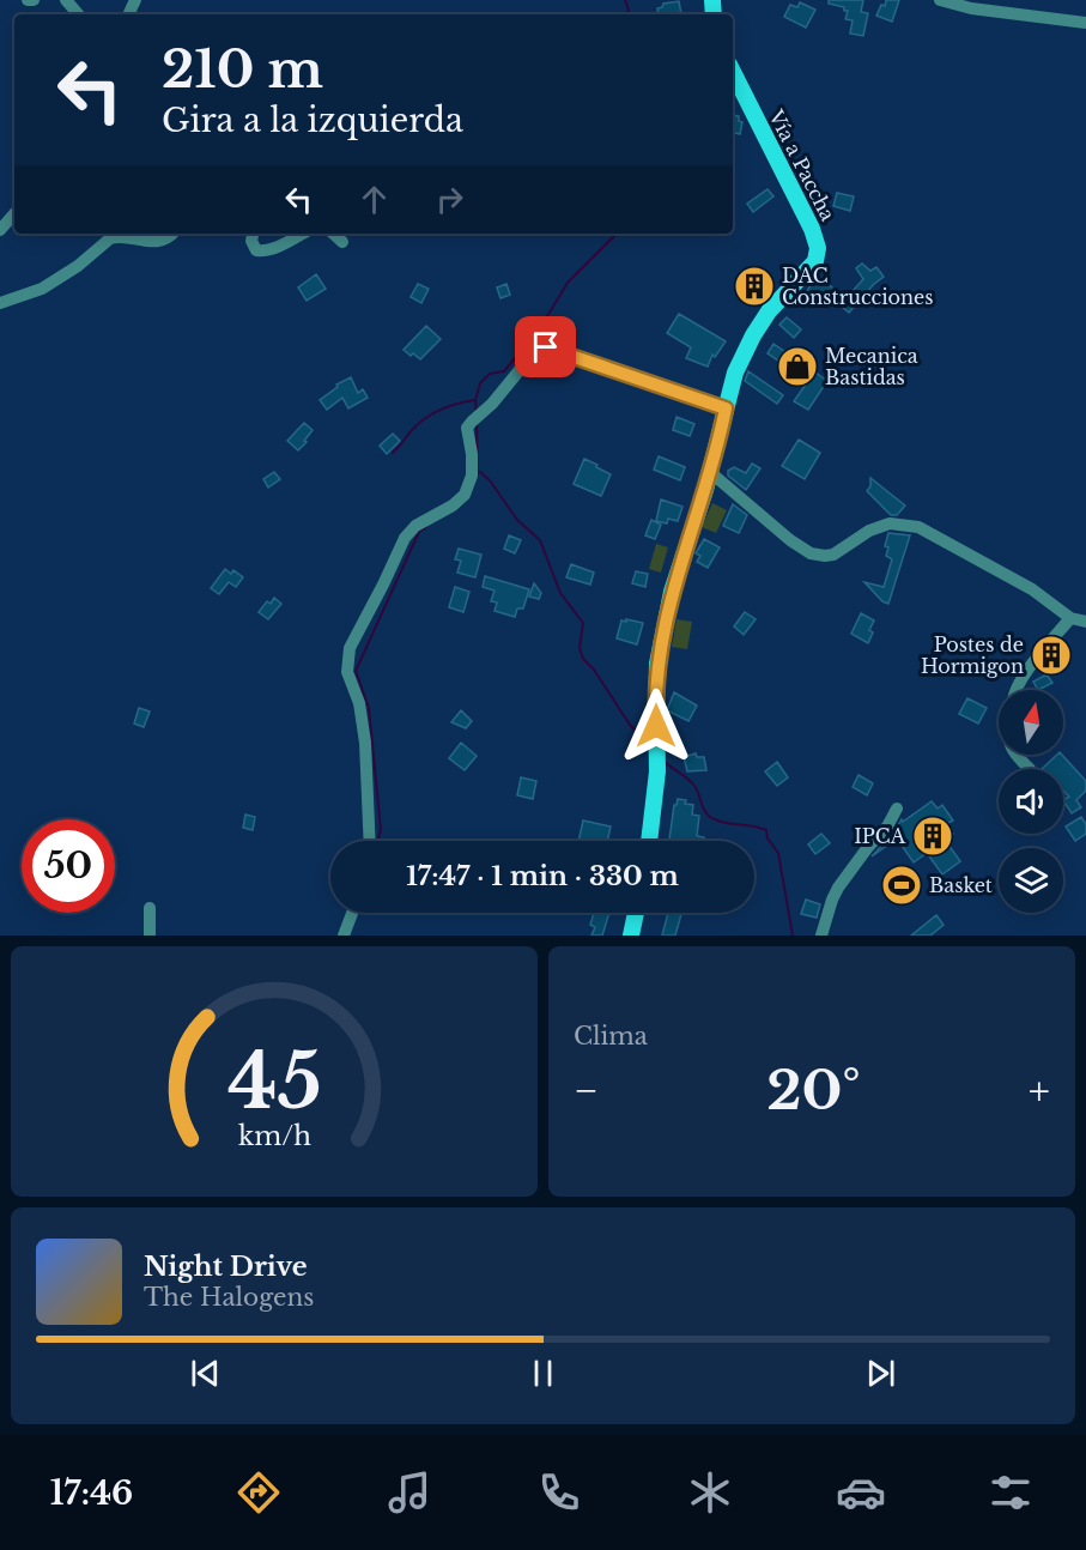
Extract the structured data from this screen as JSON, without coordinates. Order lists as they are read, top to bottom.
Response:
{
  "streets": {
    "main road": ["Vía a Paccha"]
  },
  "places": {
    "building": ["DAC Construcciones", "Postes de Hormigon", "IPCA"],
    "shop": ["Mecanica Bastidas"],
    "sports": ["Basket"]
  },
  "north": "top",
  "page": {
    "turn": ["210 m", "Gira a la izquierda"],
    "limit": "50",
    "trip": "17:47 · 1 min · 330 m",
    "tile": "Clima",
    "heat": ["−", "20°", "+"],
    "song": ["Night Drive", "The Halogens"],
    "tabs": "17:46",
    "gauge": ["45", "km/h"]
  }
}
